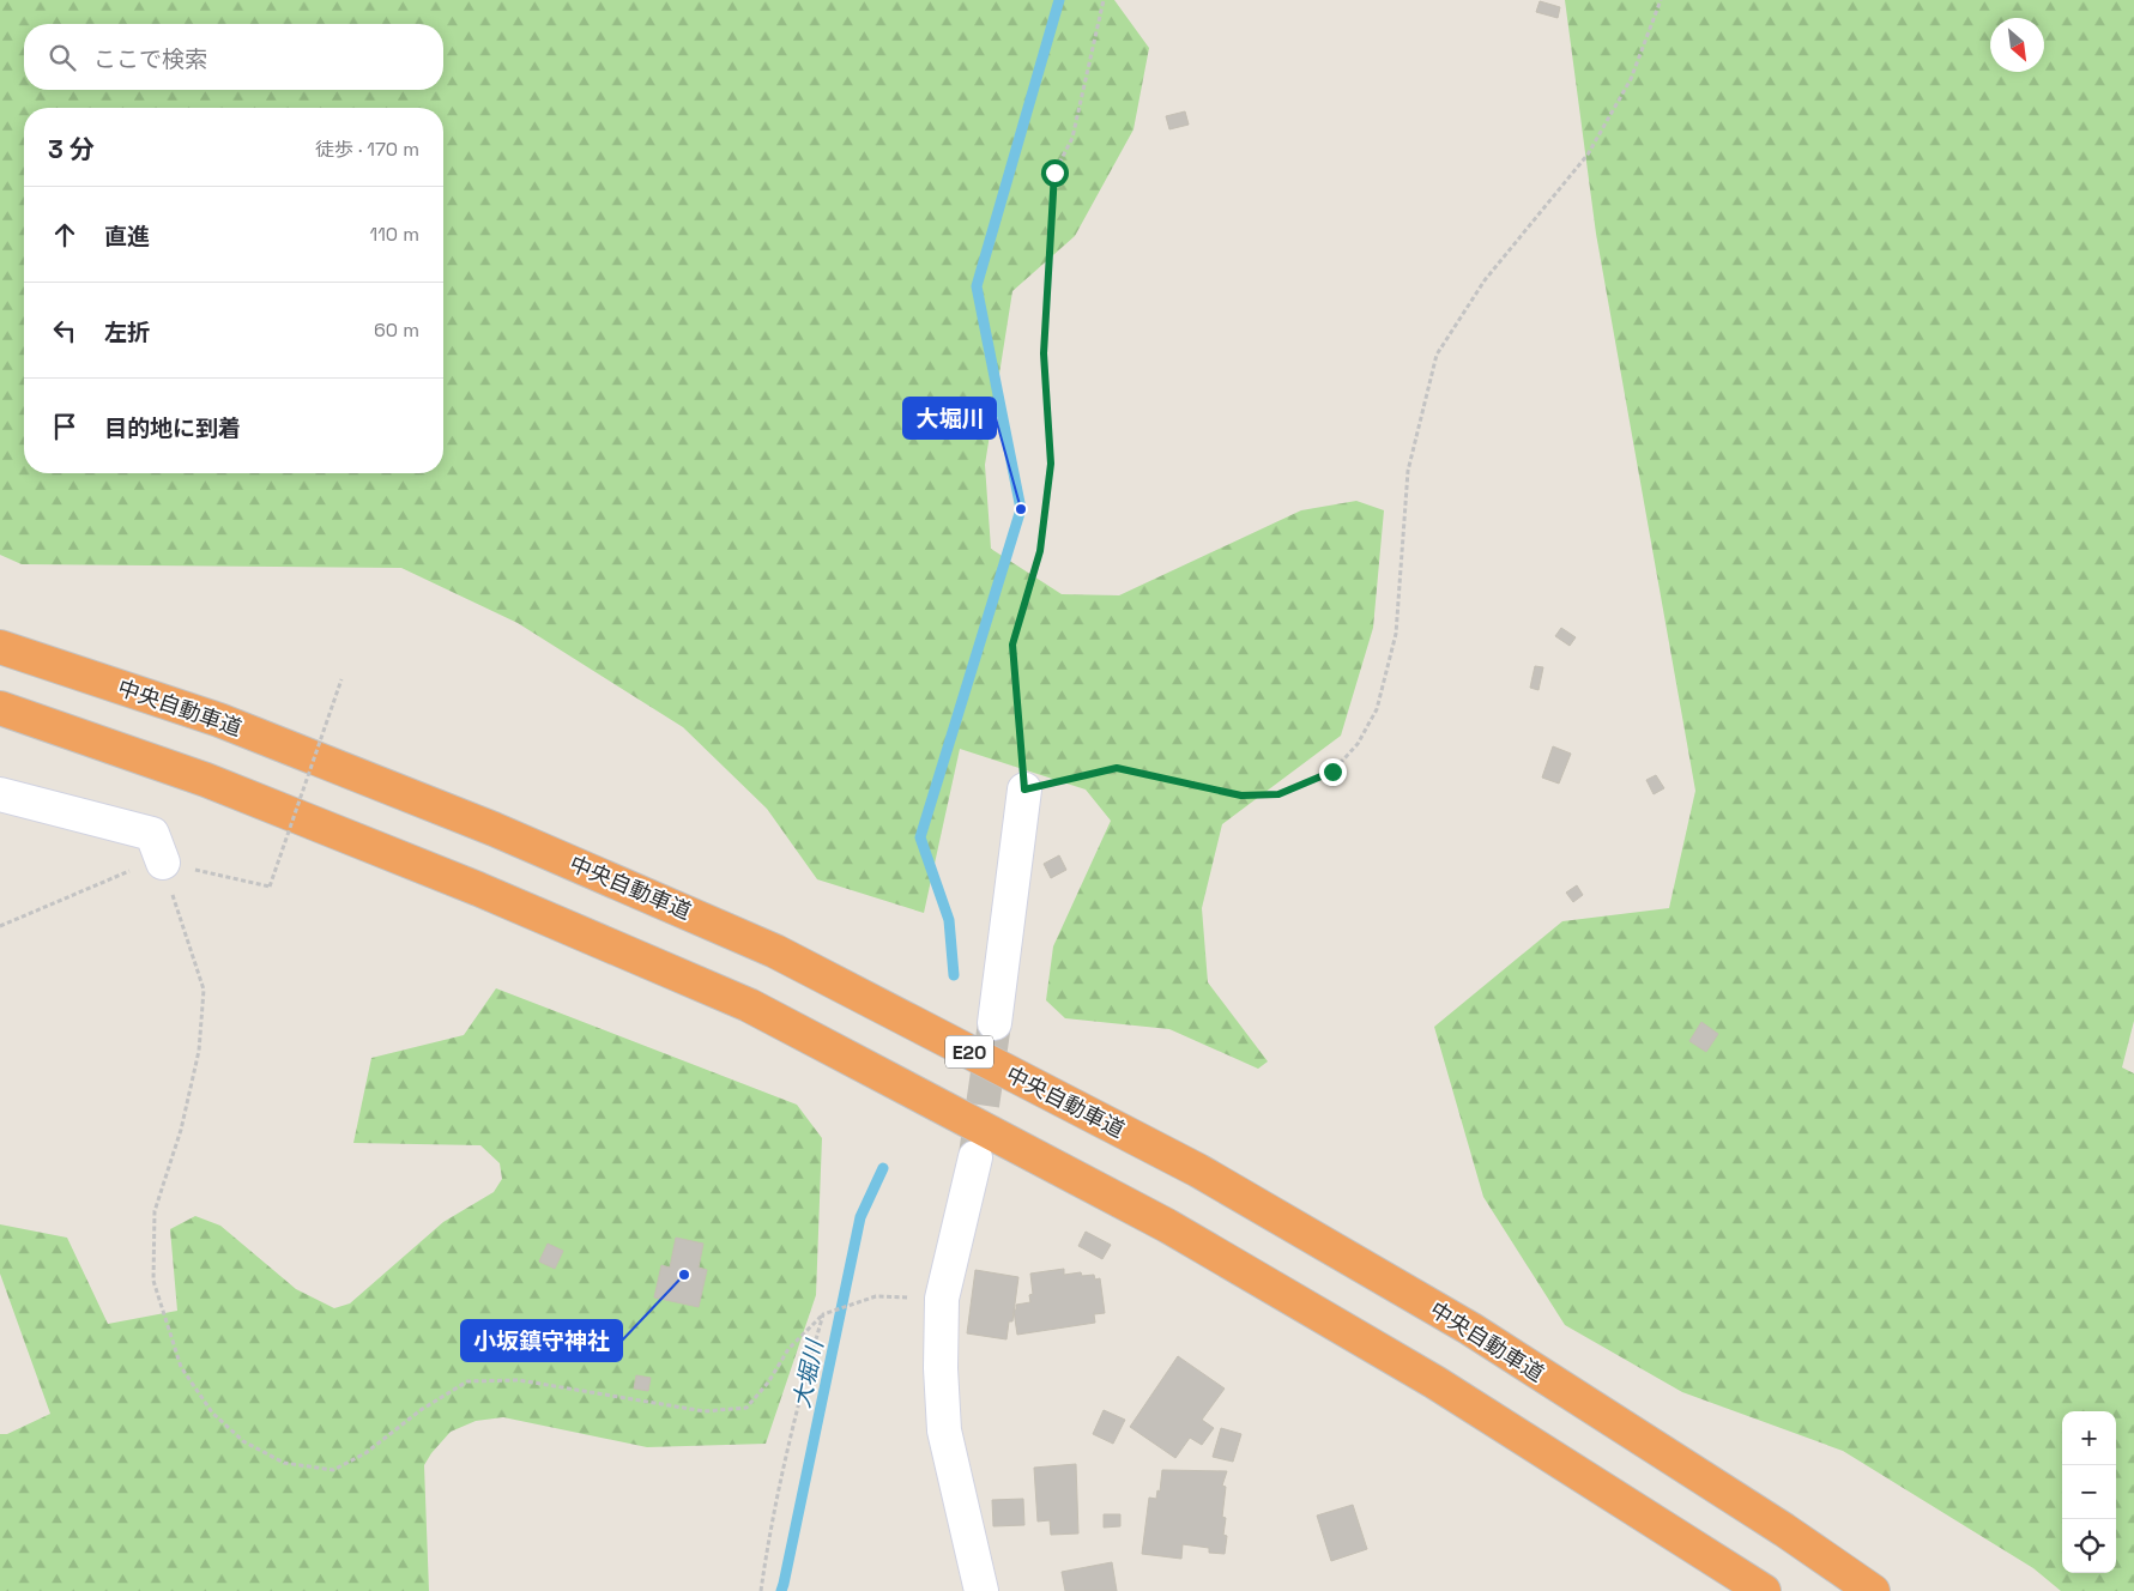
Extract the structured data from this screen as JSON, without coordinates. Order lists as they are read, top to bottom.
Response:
{
  "streets": {
    "highway": ["中央自動車道", "E20"]
  },
  "water": ["大堀川"],
  "places": ["大堀川", "小坂鎮守神社"],
  "north": "bottom right",
  "page": {
    "search": "ここで検索",
    "heading": ["3 分", "徒歩 · 170 m"],
    "list": [
      ["直進", "110 m"],
      ["左折", "60 m"],
      "目的地に到着"
    ],
    "map_buttons": ["+", "−"]
  }
}
